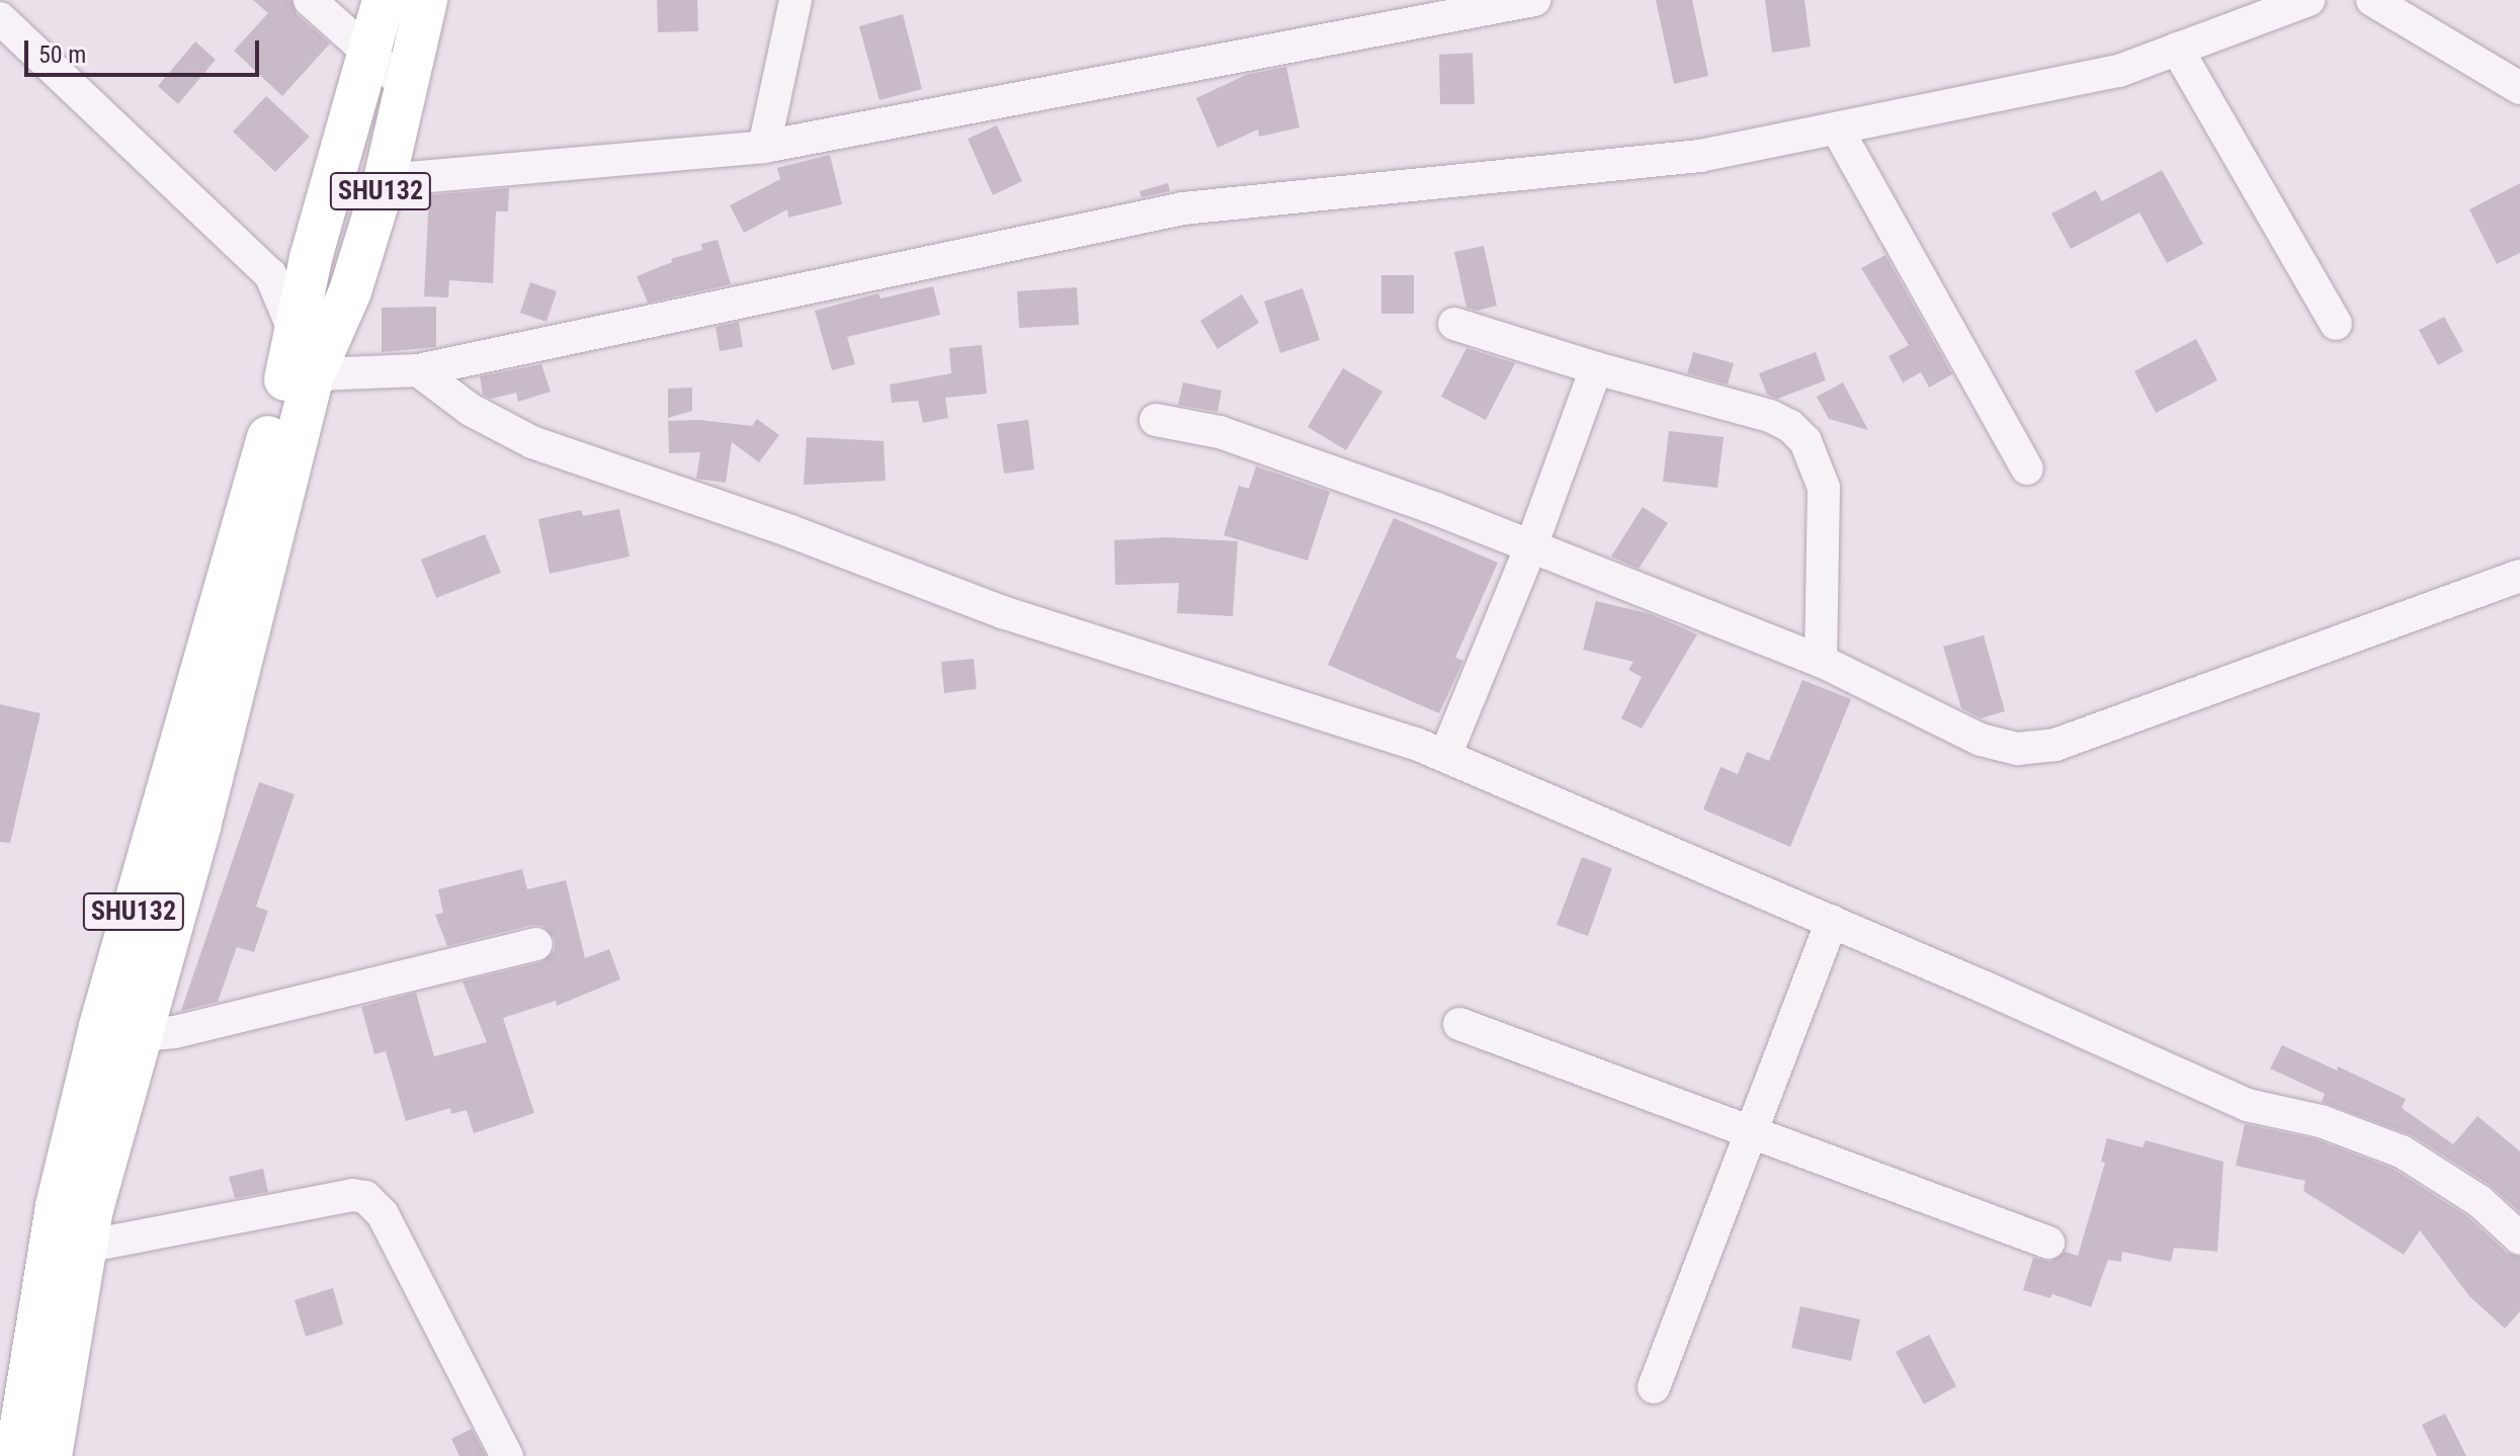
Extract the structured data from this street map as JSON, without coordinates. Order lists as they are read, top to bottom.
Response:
{
  "streets": {
    "main road": ["SHU132"]
  },
  "scale_bar": "50 m"
}
